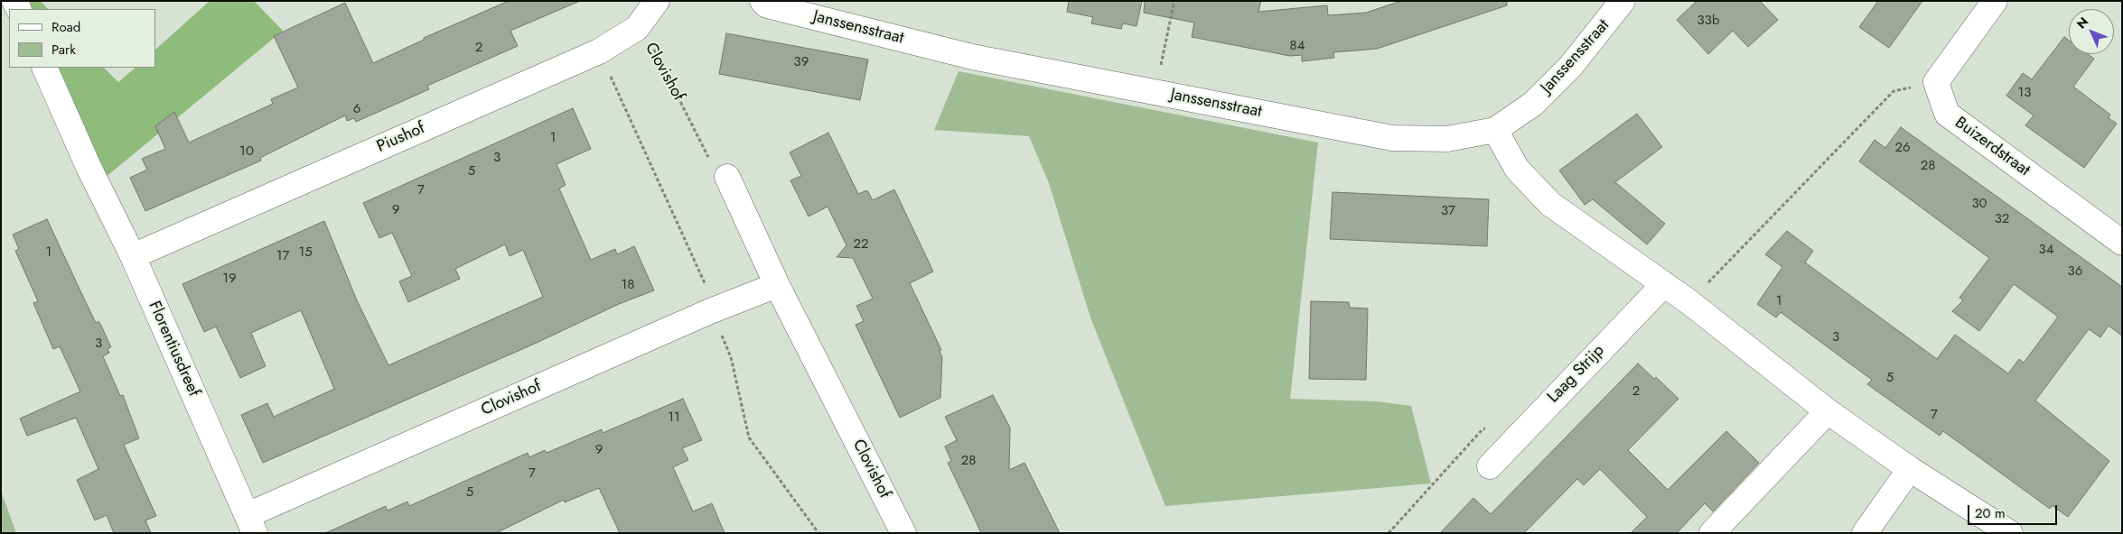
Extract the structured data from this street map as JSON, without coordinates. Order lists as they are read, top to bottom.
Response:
{
  "streets": {
    "street": [
      "Janssensstraat",
      "Clovishof",
      "Piushof",
      "Buizerdstraat",
      "Florentiusdreef",
      "Laag Strijp"
    ]
  },
  "crossings": [
    ["Clovishof", "Piushof"],
    ["Clovishof", "Florentiusdreef"],
    ["Piushof", "Florentiusdreef"]
  ],
  "house_numbers": [
    "33b",
    "84",
    "2",
    "39",
    "13",
    "6",
    "1",
    "26",
    "10",
    "3",
    "28",
    "5",
    "7",
    "30",
    "9",
    "37",
    "32",
    "22",
    "34",
    "1",
    "15",
    "17",
    "36",
    "19",
    "18",
    "1",
    "3",
    "3",
    "5",
    "2",
    "7",
    "11",
    "9",
    "28",
    "7",
    "5"
  ],
  "legend": ["Road", "Park"],
  "scale_bar": "20 m",
  "north": "top left"
}
